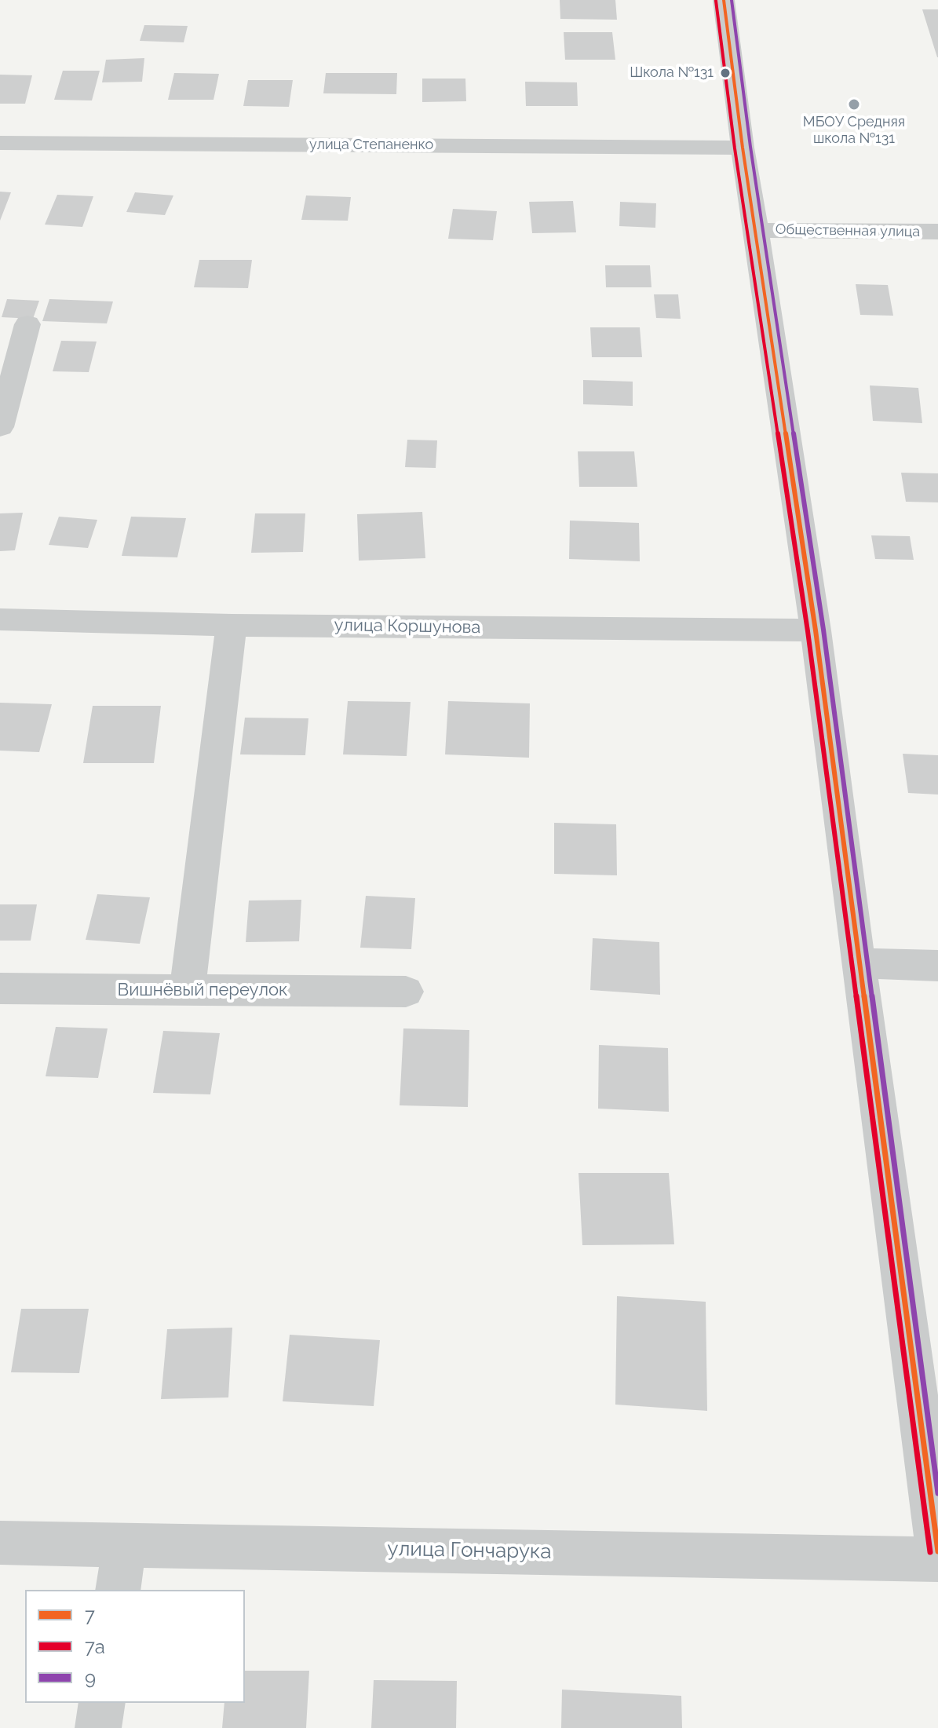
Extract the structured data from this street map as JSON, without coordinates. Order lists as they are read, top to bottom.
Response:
{
  "streets": {
    "street": [
      "улица Степаненко",
      "Общественная улица",
      "улица Коршунова",
      "Вишнёвый переулок",
      "улица Гончарука"
    ]
  },
  "places": ["Школа №131", "МБОУ Средняя школа №131"],
  "lines": ["transit line 7", "transit line 9", "transit line 7а"],
  "legend": ["7", "7а", "9"]
}
